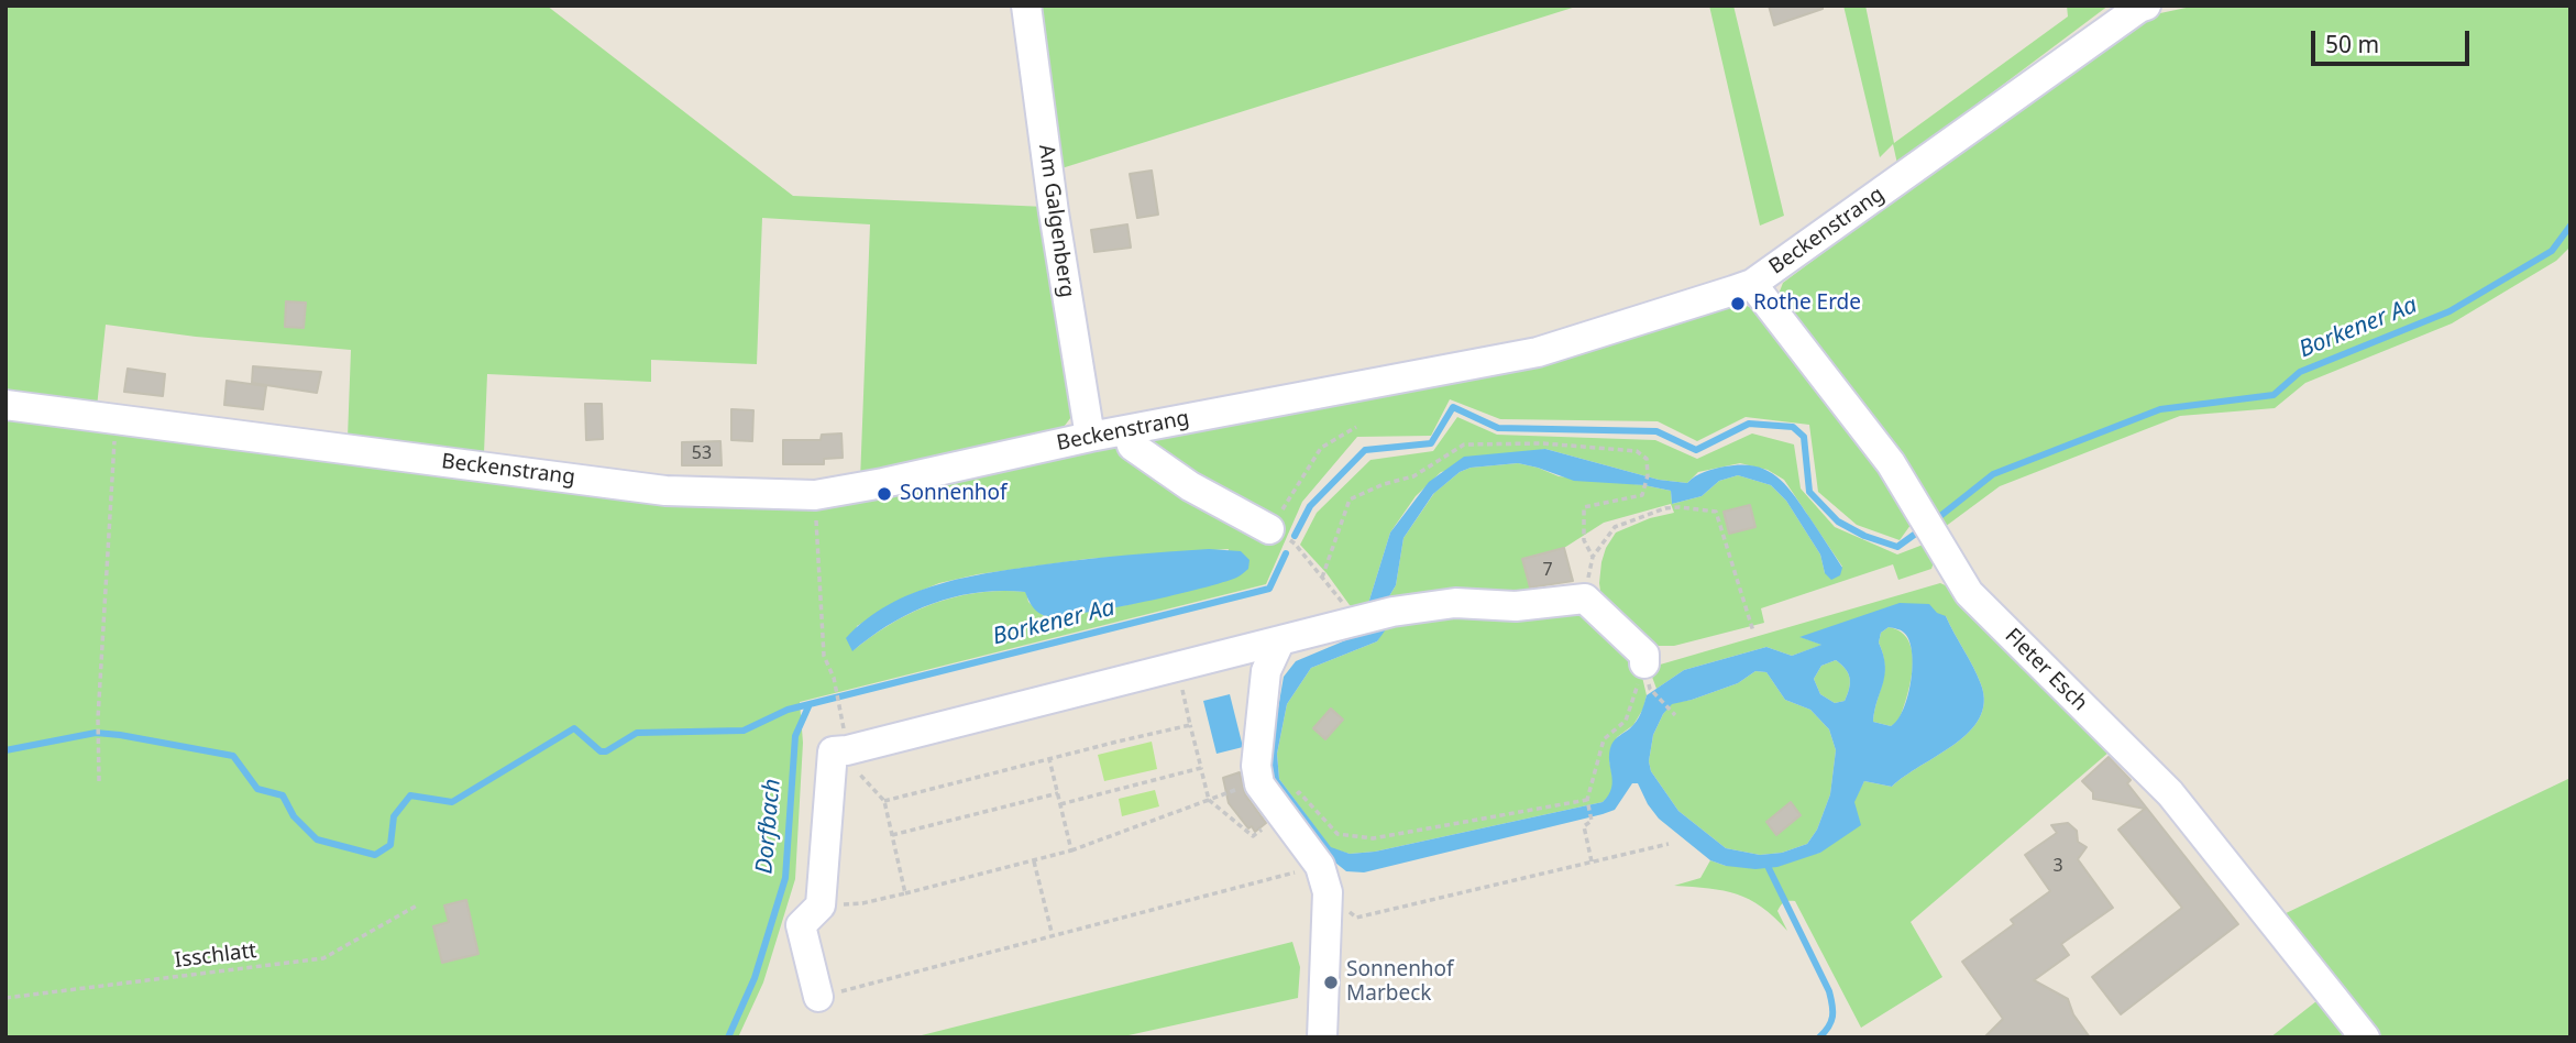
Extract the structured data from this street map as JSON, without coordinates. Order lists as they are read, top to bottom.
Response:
{
  "streets": {
    "street": ["Am Galgenberg", "Beckenstrang", "Fleter Esch"],
    "path": ["Isschlatt"]
  },
  "crossings": [
    ["Am Galgenberg", "Beckenstrang"],
    ["Beckenstrang", "Fleter Esch"]
  ],
  "water": ["Borkener Aa", "Dorfbach"],
  "places": ["Rothe Erde", "Sonnenhof", "Sonnenhof Marbeck"],
  "house_numbers": ["53", "7", "3"],
  "scale_bar": "50 m"
}
